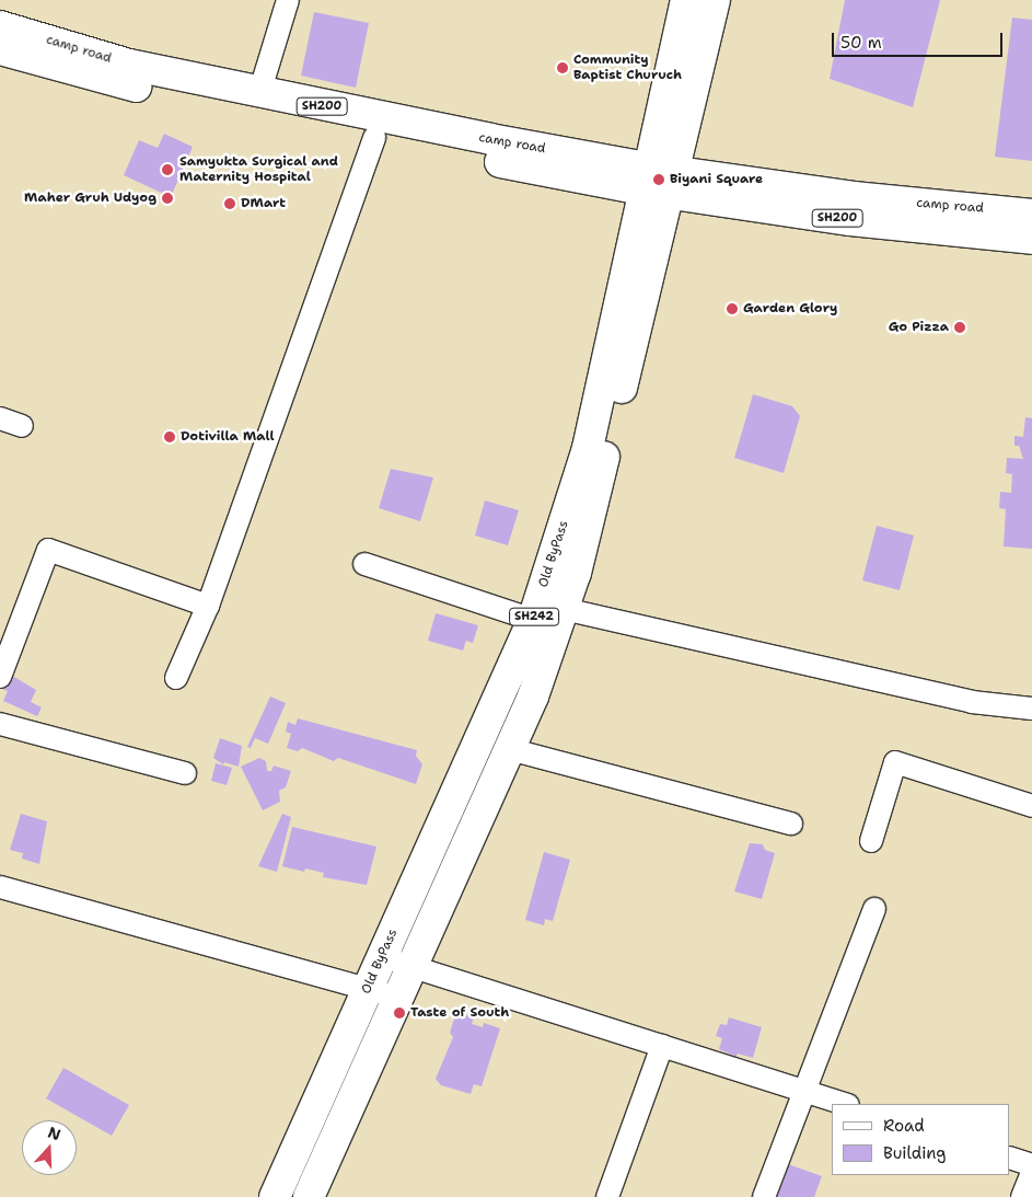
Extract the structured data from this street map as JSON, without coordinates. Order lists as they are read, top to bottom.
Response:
{
  "streets": {
    "main road": [
      "camp road",
      "SH200",
      "Old ByPass",
      "SH242"
    ]
  },
  "crossings": [
    ["camp road", "Old ByPass"]
  ],
  "places": [
    "Community Baptist Churuch",
    "Samyukta Surgical and Maternity Hospital",
    "Biyani Square",
    "Maher Gruh Udyog",
    "DMart",
    "Garden Glory",
    "Go Pizza",
    "Dotivilla Mall",
    "Taste of South"
  ],
  "legend": ["Road", "Building"],
  "scale_bar": "50 m",
  "north": "top"
}
